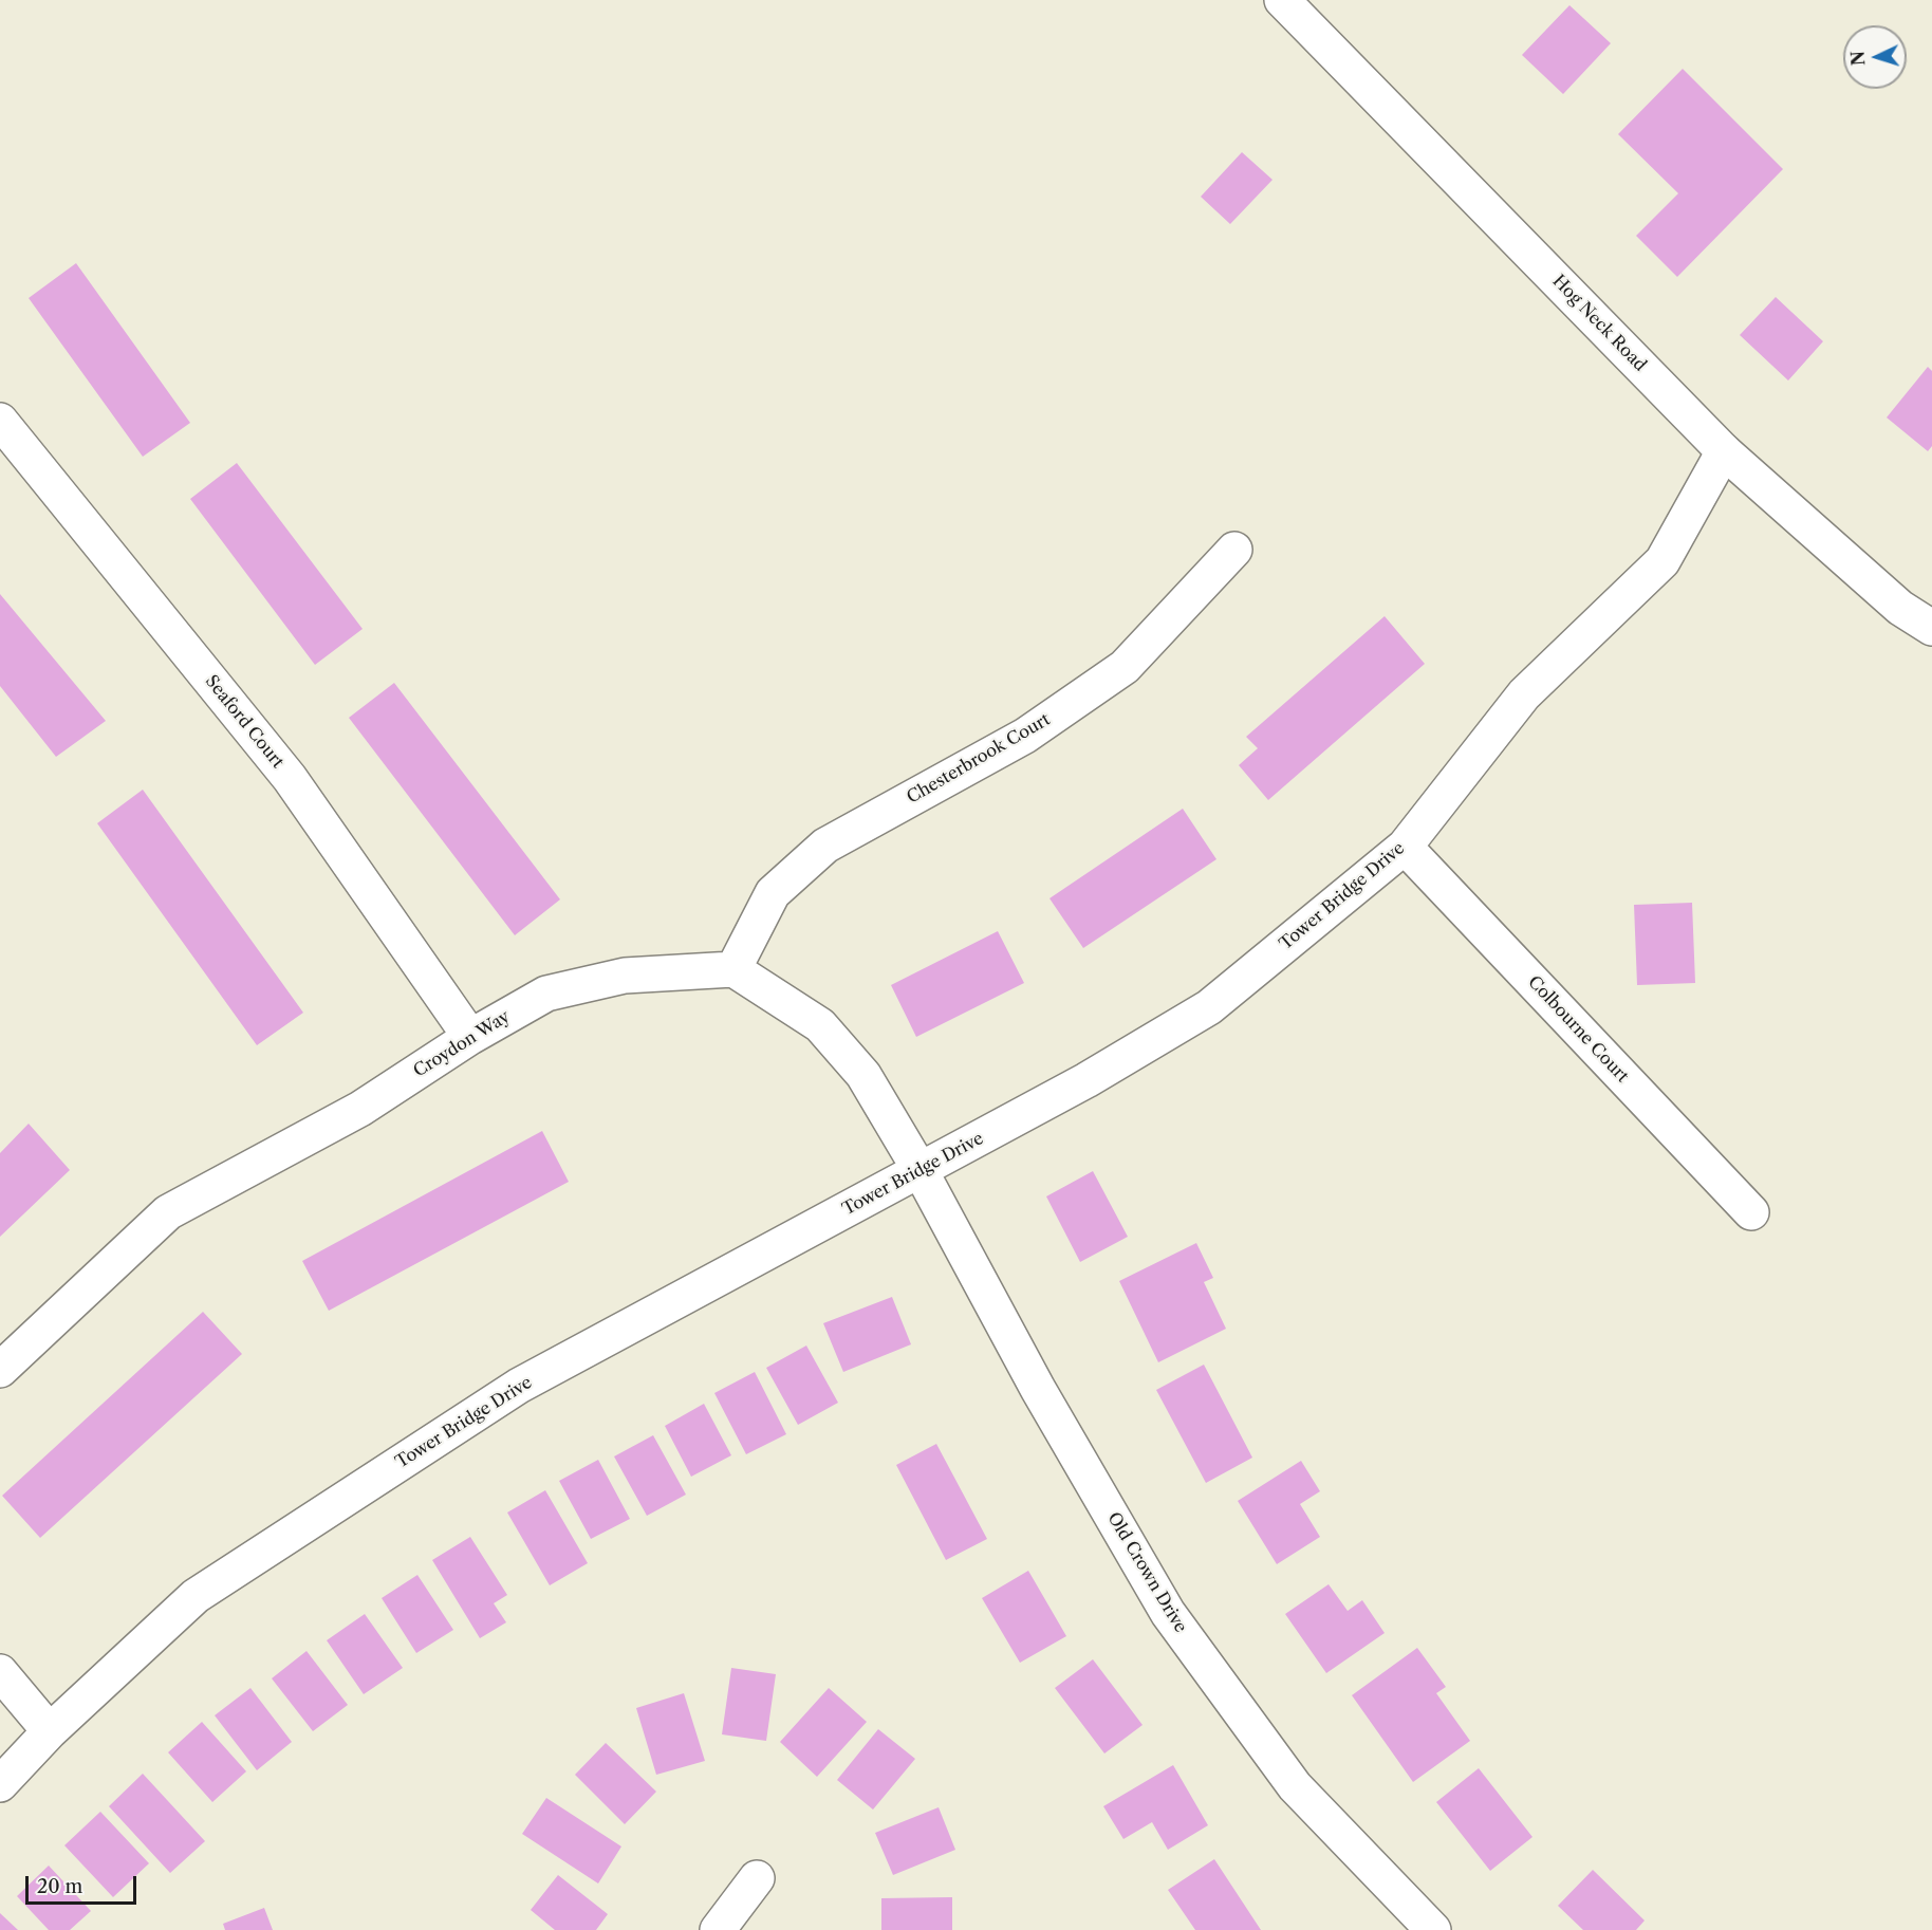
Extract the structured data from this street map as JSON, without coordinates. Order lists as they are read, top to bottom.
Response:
{
  "streets": {
    "street": [
      "Hog Neck Road",
      "Seaford Court",
      "Chesterbrook Court",
      "Tower Bridge Drive",
      "Colbourne Court",
      "Croydon Way",
      "Old Crown Drive"
    ]
  },
  "crossings": [
    ["Hog Neck Road", "Tower Bridge Drive"],
    ["Seaford Court", "Croydon Way"],
    ["Chesterbrook Court", "Croydon Way"],
    ["Tower Bridge Drive", "Colbourne Court"],
    ["Tower Bridge Drive", "Old Crown Drive"]
  ],
  "scale_bar": "20 m",
  "north": "left"
}
